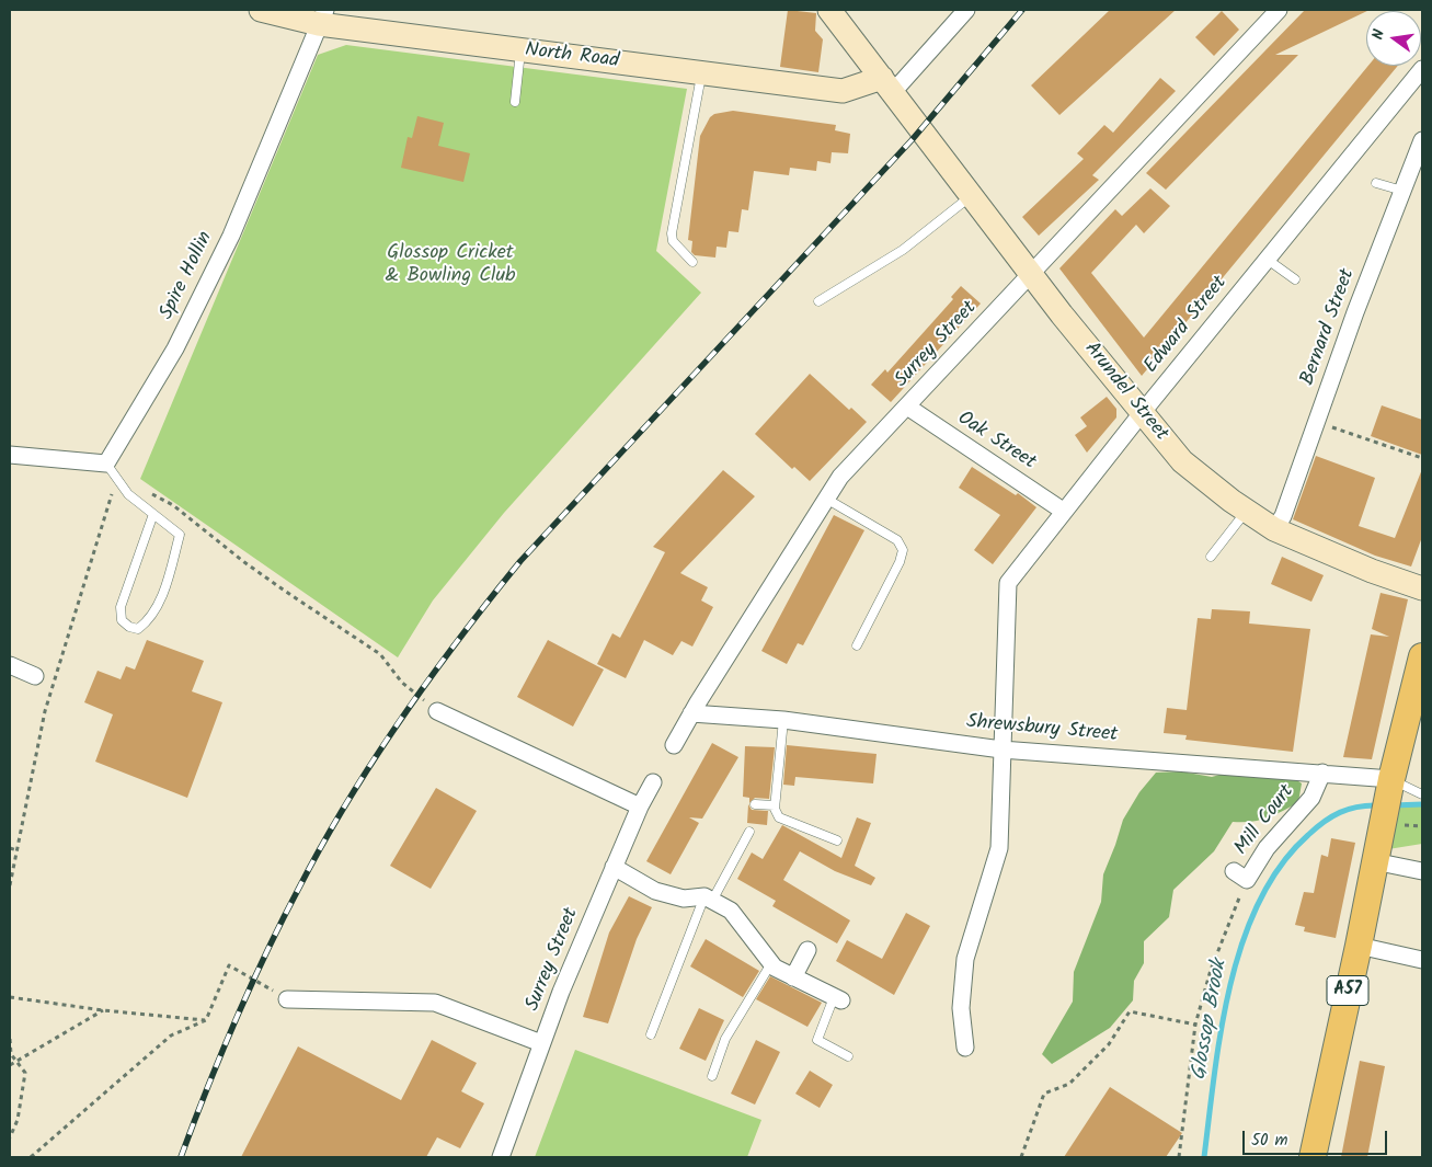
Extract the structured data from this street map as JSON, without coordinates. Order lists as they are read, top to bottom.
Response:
{
  "streets": {
    "main road": ["A57"],
    "street": [
      "North Road",
      "Spire Hollin",
      "Edward Street",
      "Bernard Street",
      "Surrey Street",
      "Arundel Street",
      "Oak Street",
      "Shrewsbury Street",
      "Mill Court"
    ]
  },
  "crossings": [
    ["North Road", "Spire Hollin"],
    ["North Road", "Arundel Street"],
    ["Edward Street", "Arundel Street"],
    ["Edward Street", "Oak Street"],
    ["Edward Street", "Shrewsbury Street"],
    ["Bernard Street", "Arundel Street"],
    ["Surrey Street", "Arundel Street"],
    ["Surrey Street", "Oak Street"],
    ["Surrey Street", "Shrewsbury Street"],
    ["Shrewsbury Street", "Mill Court"],
    ["Shrewsbury Street", "A57"]
  ],
  "water": ["Glossop Brook"],
  "parks": ["Glossop Cricket & Bowling Club"],
  "scale_bar": "50 m",
  "north": "left"
}
